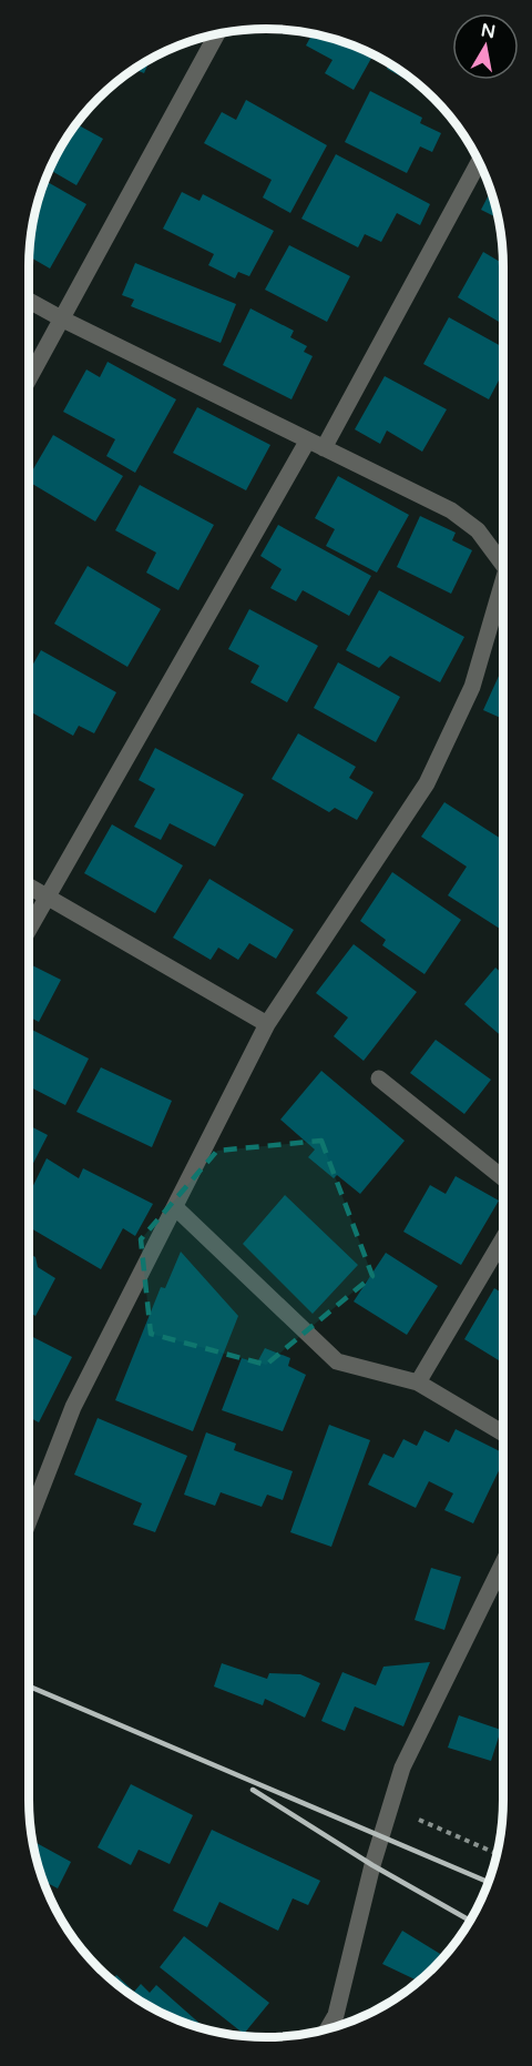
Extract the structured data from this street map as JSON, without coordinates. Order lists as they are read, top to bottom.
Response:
{
  "north": "top"
}
